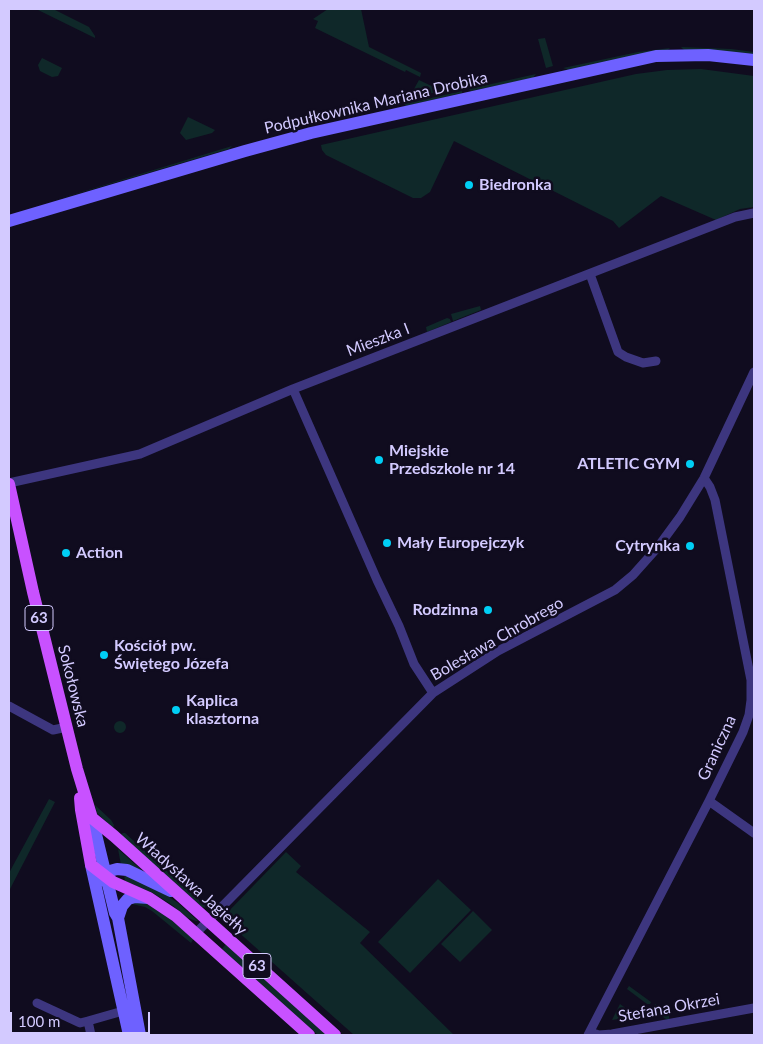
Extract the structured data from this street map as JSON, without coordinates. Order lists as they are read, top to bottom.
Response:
{
  "streets": {
    "main road": [
      "Podpułkownika Mariana Drobika",
      "63",
      "Sokołowska",
      "Władysława Jagiełły"
    ],
    "street": [
      "Mieszka I",
      "Bolesława Chrobrego",
      "Graniczna",
      "Stefana Okrzei"
    ]
  },
  "crossings": [
    ["Mieszka I", "Sokołowska"],
    ["Bolesława Chrobrego", "Graniczna"],
    ["Bolesława Chrobrego", "Władysława Jagiełły"],
    ["Sokołowska", "Władysława Jagiełły"],
    ["Graniczna", "Stefana Okrzei"]
  ],
  "places": [
    "Biedronka",
    "Miejskie Przedszkole nr 14",
    "ATLETIC GYM",
    "Mały Europejczyk",
    "Cytrynka",
    "Action",
    "Rodzinna",
    "Kościół pw. Świętego Józefa",
    "Kaplica klasztorna"
  ],
  "scale_bar": "100 m"
}
